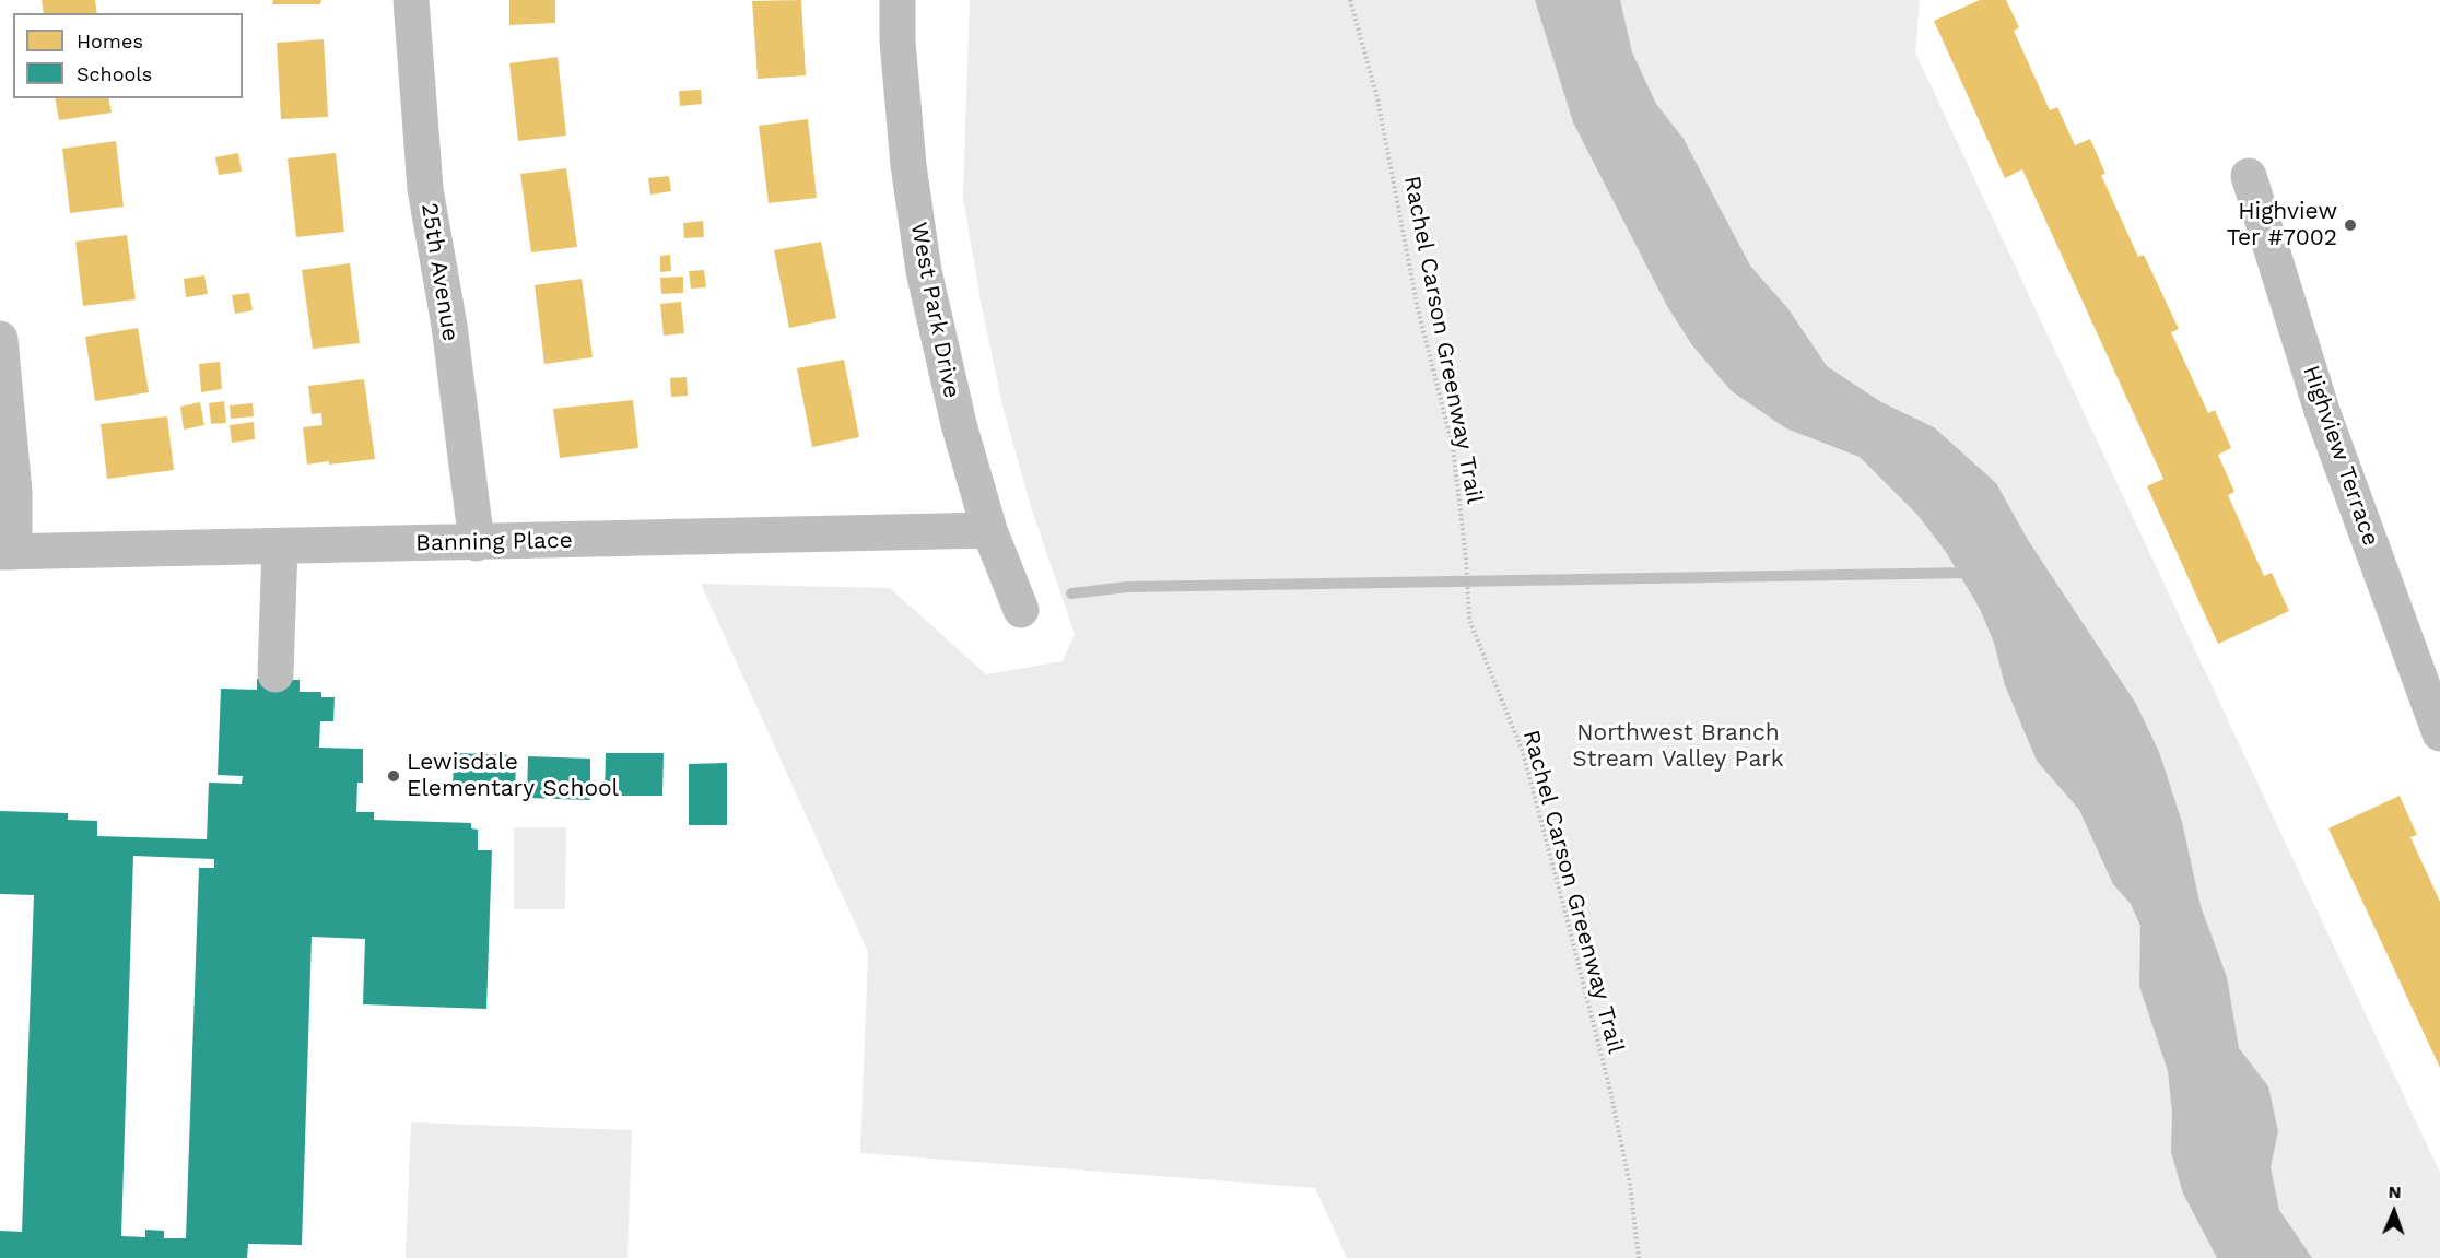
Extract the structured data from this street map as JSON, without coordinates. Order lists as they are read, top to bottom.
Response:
{
  "streets": {
    "street": [
      "25th Avenue",
      "West Park Drive",
      "Highview Terrace",
      "Banning Place"
    ],
    "path": ["Rachel Carson Greenway Trail"]
  },
  "crossings": [
    ["25th Avenue", "Banning Place"],
    ["West Park Drive", "Banning Place"]
  ],
  "parks": ["Northwest Branch Stream Valley Park"],
  "places": ["Highview Ter #7002", "Lewisdale Elementary School"],
  "legend": ["Homes", "Schools"],
  "north": "top"
}
